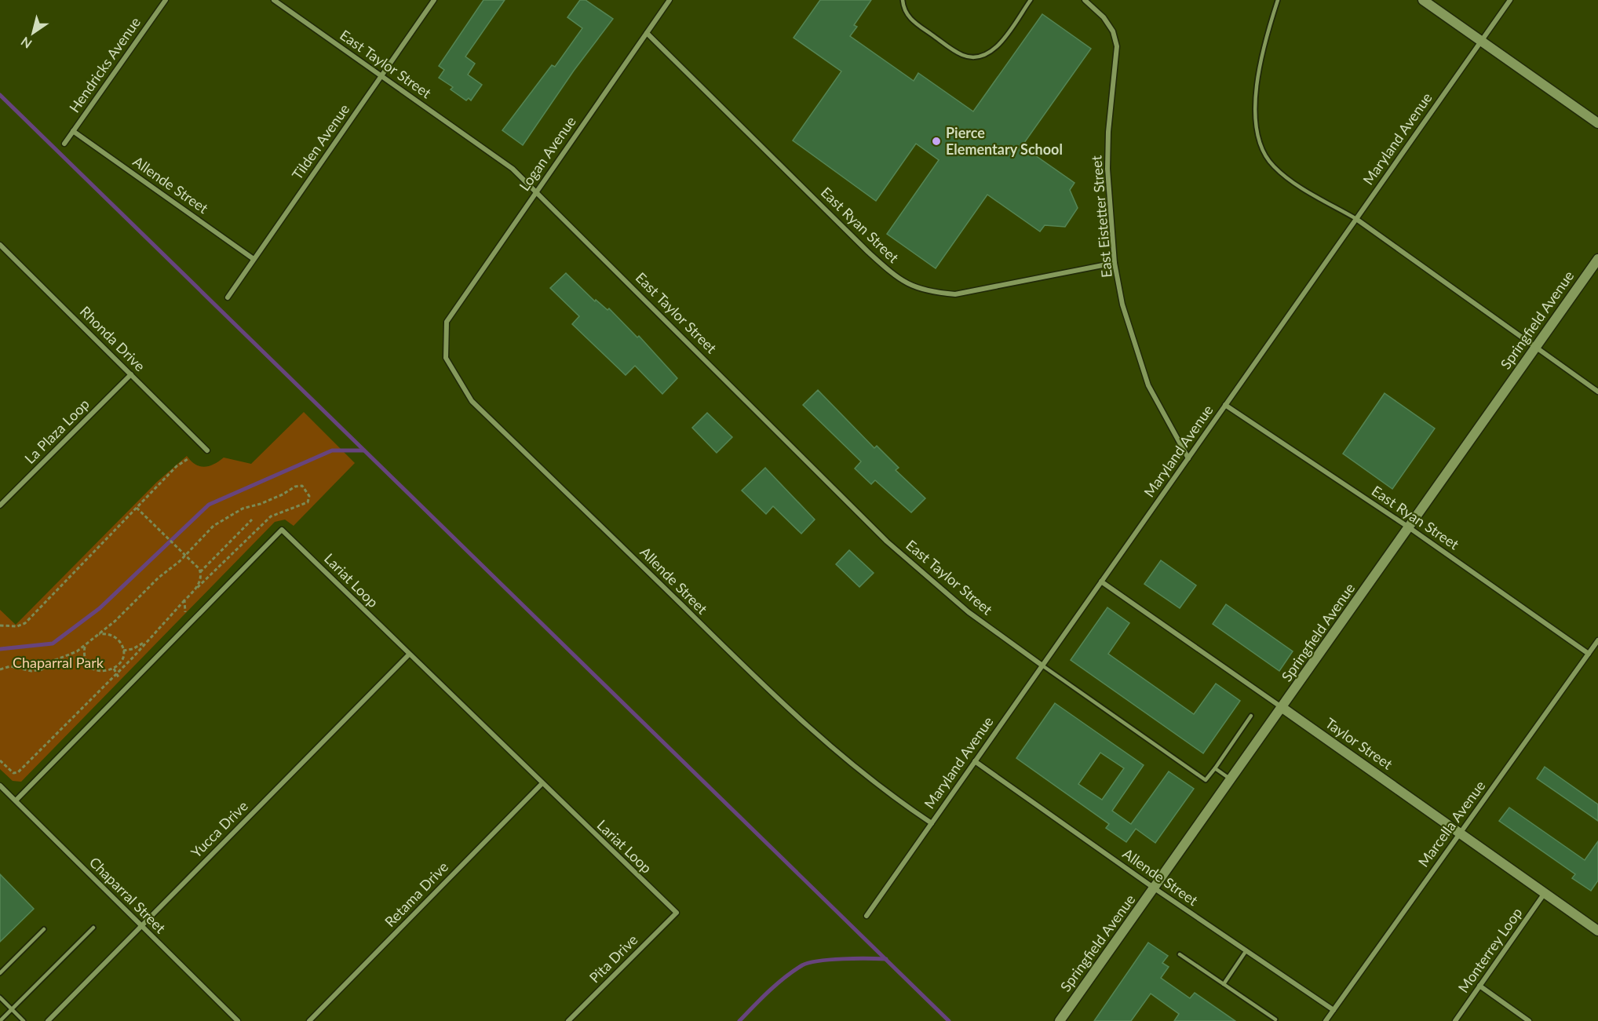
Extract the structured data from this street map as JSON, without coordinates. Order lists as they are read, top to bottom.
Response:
{
  "streets": {
    "main road": ["Springfield Avenue", "Taylor Street"],
    "street": [
      "East Taylor Street",
      "Hendricks Avenue",
      "Maryland Avenue",
      "Tilden Avenue",
      "Logan Avenue",
      "Allende Street",
      "East Eistetter Street",
      "East Ryan Street",
      "Rhonda Drive",
      "La Plaza Loop",
      "Lariat Loop",
      "Marcella Avenue",
      "Yucca Drive",
      "Retama Drive",
      "Chaparral Street",
      "Monterrey Loop",
      "Pita Drive"
    ]
  },
  "crossings": [
    ["East Taylor Street", "Maryland Avenue"],
    ["East Taylor Street", "Tilden Avenue"],
    ["East Taylor Street", "Logan Avenue"],
    ["Hendricks Avenue", "Allende Street"],
    ["Maryland Avenue", "Allende Street"],
    ["Maryland Avenue", "East Eistetter Street"],
    ["Maryland Avenue", "East Ryan Street"],
    ["Maryland Avenue", "Taylor Street"],
    ["Tilden Avenue", "Allende Street"],
    ["Logan Avenue", "Allende Street"],
    ["Logan Avenue", "East Ryan Street"],
    ["Allende Street", "Springfield Avenue"],
    ["Allende Street", "Marcella Avenue"],
    ["East Eistetter Street", "East Ryan Street"],
    ["East Ryan Street", "Springfield Avenue"],
    ["East Ryan Street", "Marcella Avenue"],
    ["Springfield Avenue", "Taylor Street"],
    ["Rhonda Drive", "La Plaza Loop"],
    ["Lariat Loop", "Yucca Drive"],
    ["Lariat Loop", "Retama Drive"],
    ["Lariat Loop", "Chaparral Street"],
    ["Lariat Loop", "Pita Drive"],
    ["Taylor Street", "Marcella Avenue"],
    ["Taylor Street", "Monterrey Loop"],
    ["Yucca Drive", "Chaparral Street"]
  ],
  "parks": ["Chaparral Park"],
  "places": ["Pierce Elementary School"],
  "north": "bottom left"
}
